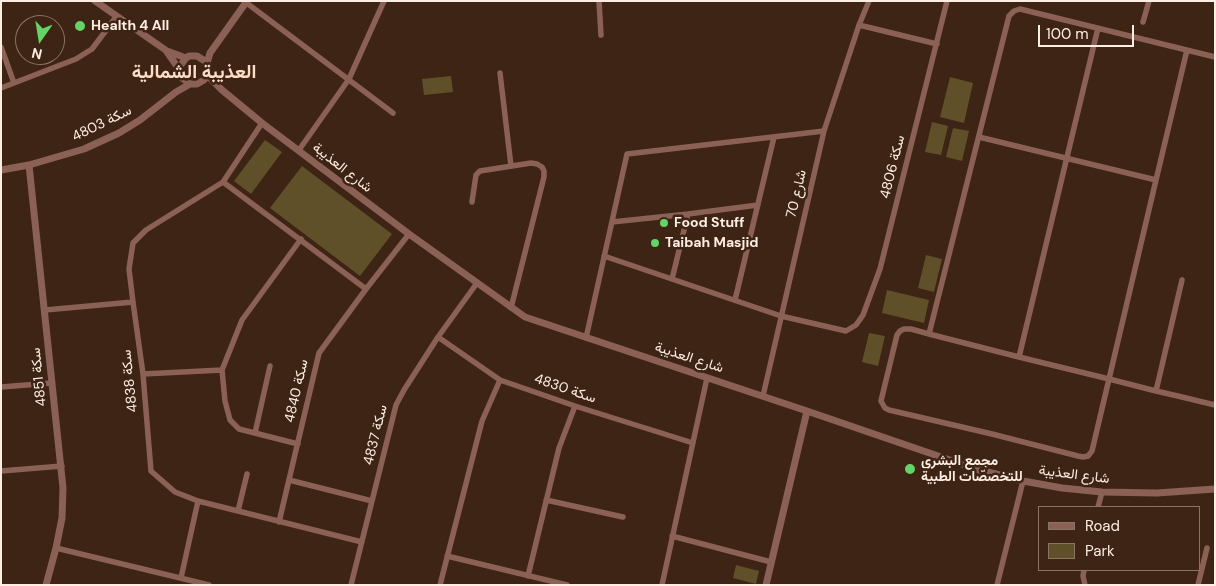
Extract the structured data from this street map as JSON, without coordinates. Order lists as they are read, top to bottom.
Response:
{
  "streets": {
    "street": [
      "سكة 4803",
      "سكة 4806",
      "شارع العذيبة",
      "شارع 70",
      "سكة 4851",
      "سكة 4838",
      "سكة 4830",
      "سكة 4840",
      "سكة 4837"
    ]
  },
  "crossings": [
    ["سكة 4803", "شارع العذيبة"],
    ["سكة 4803", "سكة 4851"],
    ["سكة 4806", "شارع 70"],
    ["شارع العذيبة", "شارع 70"],
    ["شارع العذيبة", "سكة 4838"],
    ["شارع العذيبة", "سكة 4840"],
    ["شارع العذيبة", "سكة 4837"],
    ["سكة 4838", "سكة 4840"],
    ["سكة 4838", "سكة 4837"],
    ["سكة 4830", "سكة 4837"]
  ],
  "districts": ["العذيبة الشمالية"],
  "places": [
    "Health 4 All",
    "Food Stuff",
    "Taibah Masjid",
    "مجمع البشرى للتخصصّات الطبية"
  ],
  "legend": ["Road", "Park"],
  "scale_bar": "100 m",
  "north": "bottom"
}
